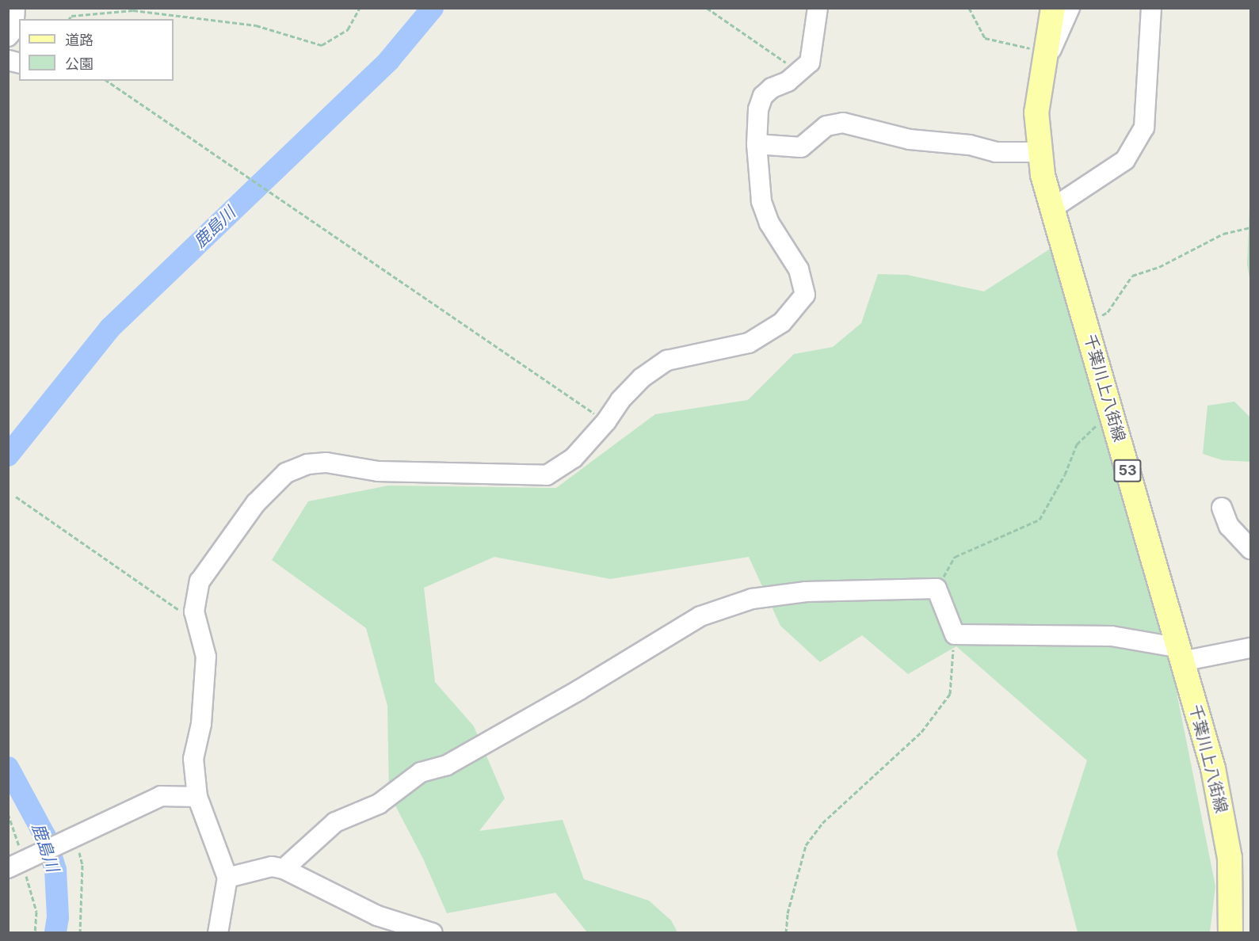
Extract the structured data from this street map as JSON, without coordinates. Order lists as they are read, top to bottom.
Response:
{
  "streets": {
    "main road": ["千葉川上八街線", "53"]
  },
  "water": ["鹿島川"],
  "legend": ["道路", "公園"]
}
